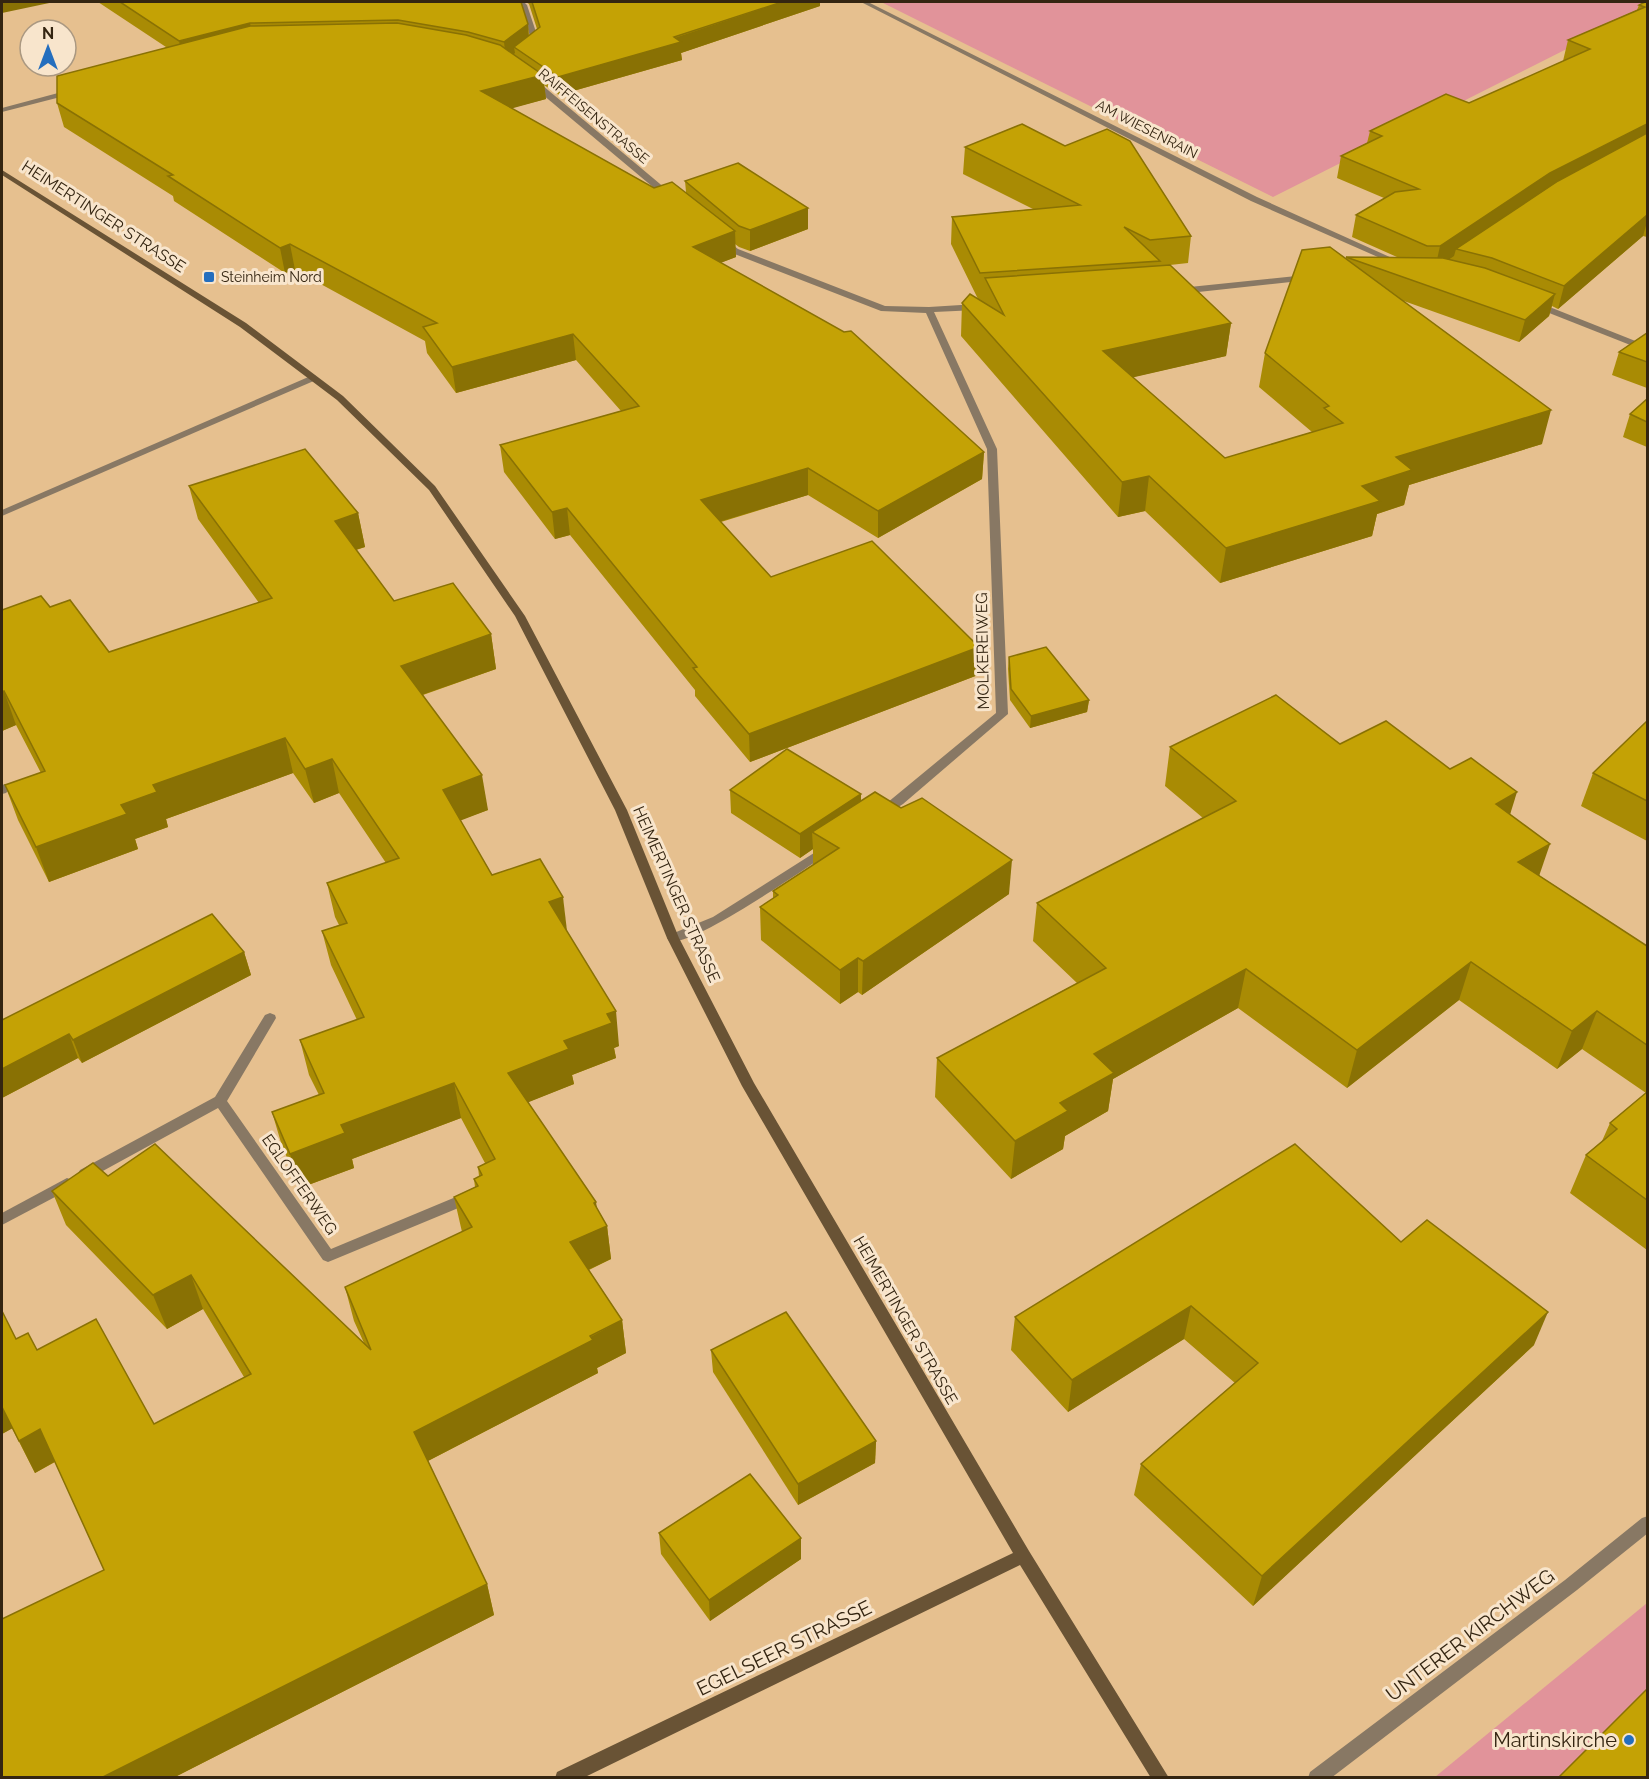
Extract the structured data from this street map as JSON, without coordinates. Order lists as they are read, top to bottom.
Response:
{
  "streets": {
    "street": [
      "RAIFFEISENSTRASSE",
      "AM WIESENRAIN",
      "HEIMERTINGER STRASSE",
      "MOLKEREIWEG",
      "EGLOFFERWEG",
      "UNTERER KIRCHWEG",
      "EGELSEER STRASSE"
    ]
  },
  "crossings": [
    ["HEIMERTINGER STRASSE", "EGELSEER STRASSE"]
  ],
  "places": {
    "transit": ["Steinheim Nord"],
    "other": ["Martinskirche"]
  },
  "north": "top"
}
